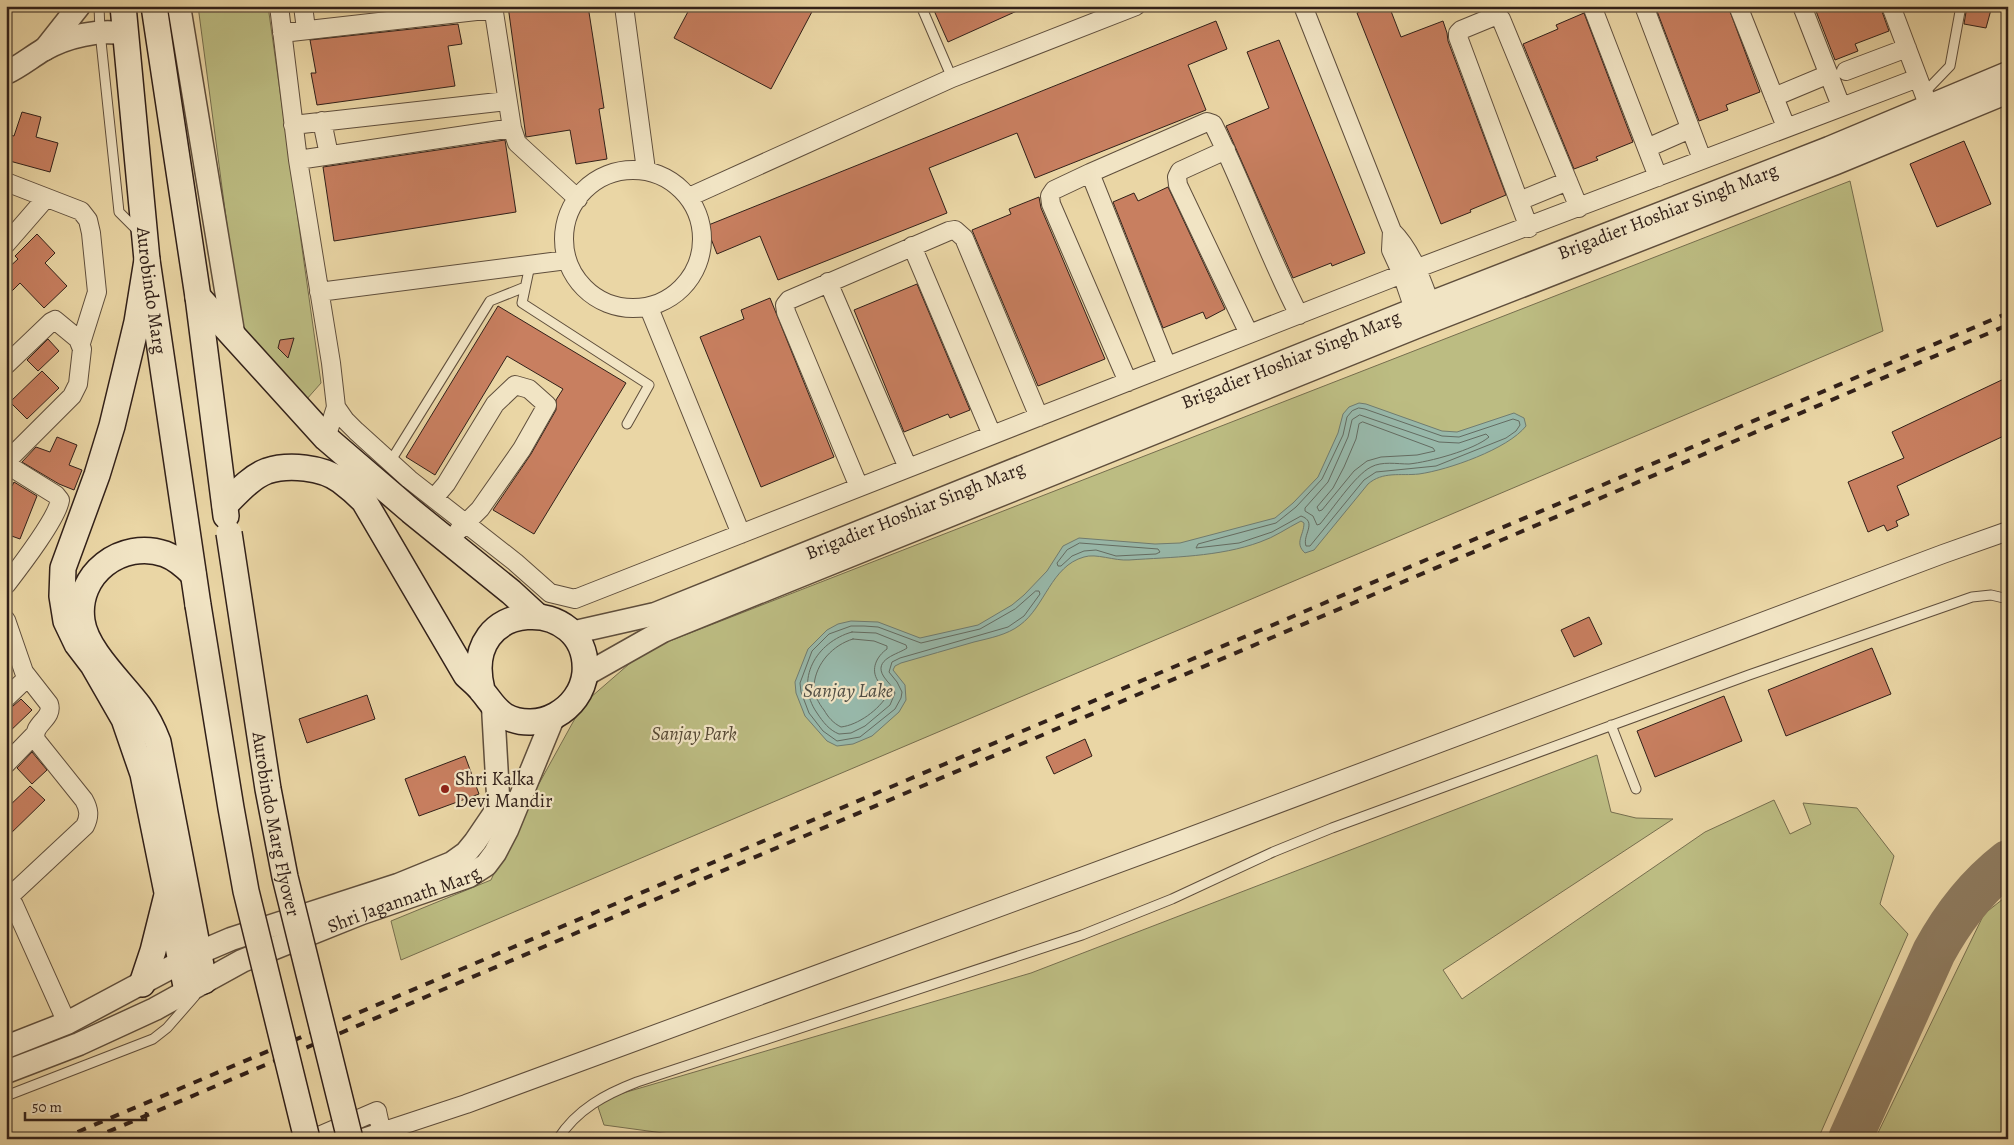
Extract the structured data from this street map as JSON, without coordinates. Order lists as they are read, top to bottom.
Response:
{
  "streets": {
    "main road": ["Aurobindo Marg", "Aurobindo Marg Flyover"],
    "street": ["Brigadier Hoshiar Singh Marg", "Shri Jagannath Marg"]
  },
  "crossings": [
    ["Brigadier Hoshiar Singh Marg", "Shri Jagannath Marg"]
  ],
  "water": ["Sanjay Lake"],
  "parks": ["Sanjay Park"],
  "places": ["Shri Kalka Devi Mandir"],
  "scale_bar": "50 m"
}
